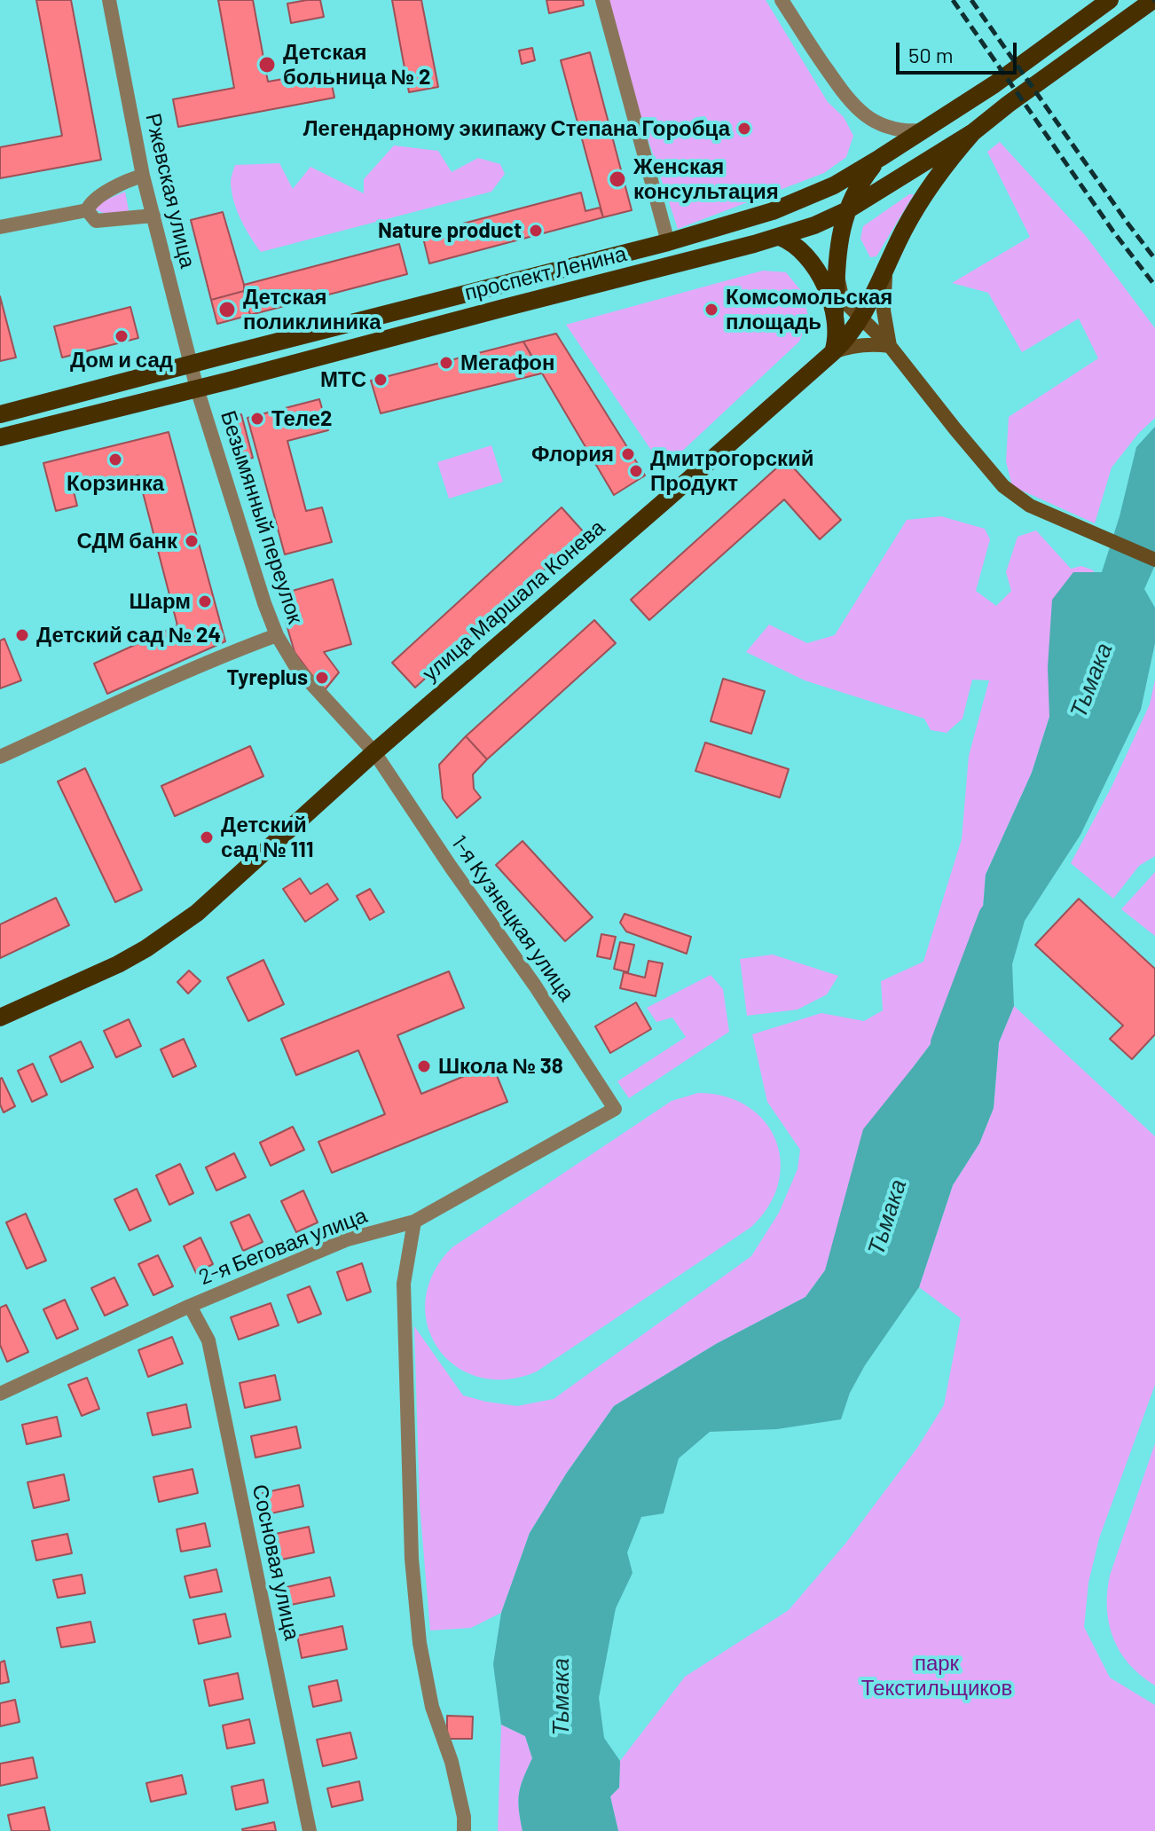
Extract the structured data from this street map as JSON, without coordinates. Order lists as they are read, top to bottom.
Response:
{
  "streets": {
    "main road": ["проспект Ленина", "улица Маршала Конева"],
    "street": [
      "Ржевская улица",
      "Безымянный переулок",
      "1-я Кузнецкая улица",
      "2-я Беговая улица",
      "Сосновая улица"
    ]
  },
  "crossings": [
    ["Ржевская улица", "проспект Ленина"],
    ["Ржевская улица", "Безымянный переулок"],
    ["проспект Ленина", "Безымянный переулок"],
    ["проспект Ленина", "улица Маршала Конева"],
    ["Безымянный переулок", "улица Маршала Конева"],
    ["Безымянный переулок", "1-я Кузнецкая улица"],
    ["улица Маршала Конева", "1-я Кузнецкая улица"],
    ["1-я Кузнецкая улица", "2-я Беговая улица"],
    ["2-я Беговая улица", "Сосновая улица"]
  ],
  "water": ["Тьмака"],
  "parks": ["парк Текстильщиков"],
  "places": [
    "Детская больница № 2",
    "Легендарному экипажу Степана Горобца",
    "Женская консультация",
    "Nature product",
    "Детская поликлиника",
    "Комсомольская площадь",
    "Дом и сад",
    "Мегафон",
    "МТС",
    "Теле2",
    "Флория",
    "Корзинка",
    "Дмитрогорский Продукт",
    "СДМ банк",
    "Шарм",
    "Детский сад № 24",
    "Tyreplus",
    "Детский сад № 111",
    "Школа № 38"
  ],
  "scale_bar": "50 m"
}
